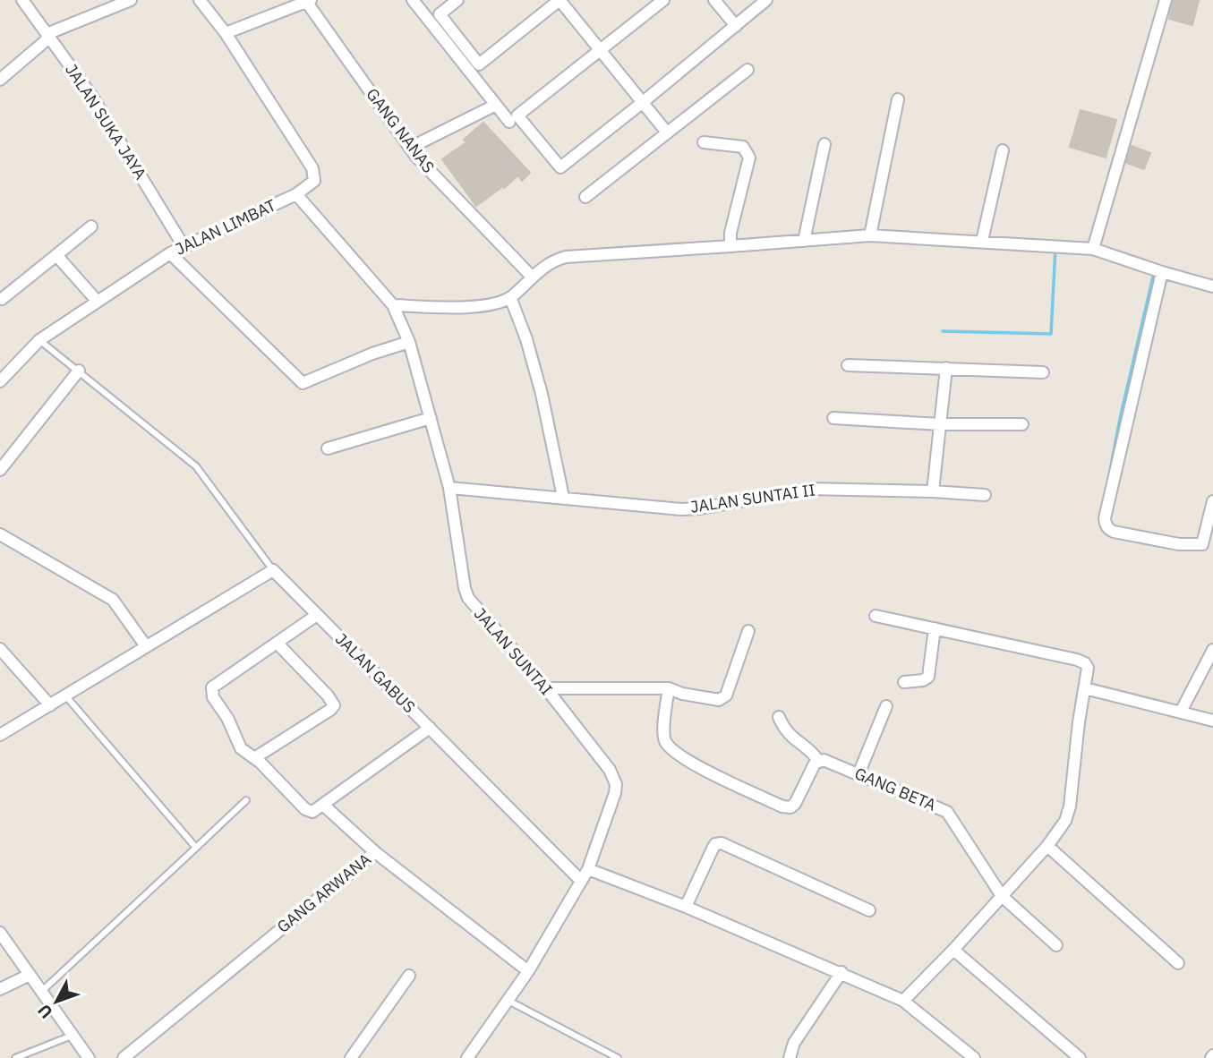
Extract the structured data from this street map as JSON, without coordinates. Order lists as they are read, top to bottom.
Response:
{
  "streets": {
    "street": [
      "JALAN SUKA JAYA",
      "GANG NANAS",
      "JALAN LIMBAT",
      "JALAN SUNTAI II",
      "JALAN SUNTAI",
      "JALAN GABUS",
      "GANG BETA",
      "GANG ARWANA"
    ]
  },
  "crossings": [
    ["JALAN SUKA JAYA", "JALAN LIMBAT"],
    ["JALAN LIMBAT", "JALAN SUNTAI"],
    ["JALAN SUNTAI II", "JALAN SUNTAI"],
    ["JALAN SUNTAI", "JALAN GABUS"],
    ["JALAN SUNTAI", "GANG ARWANA"]
  ],
  "north": "bottom left"
}
